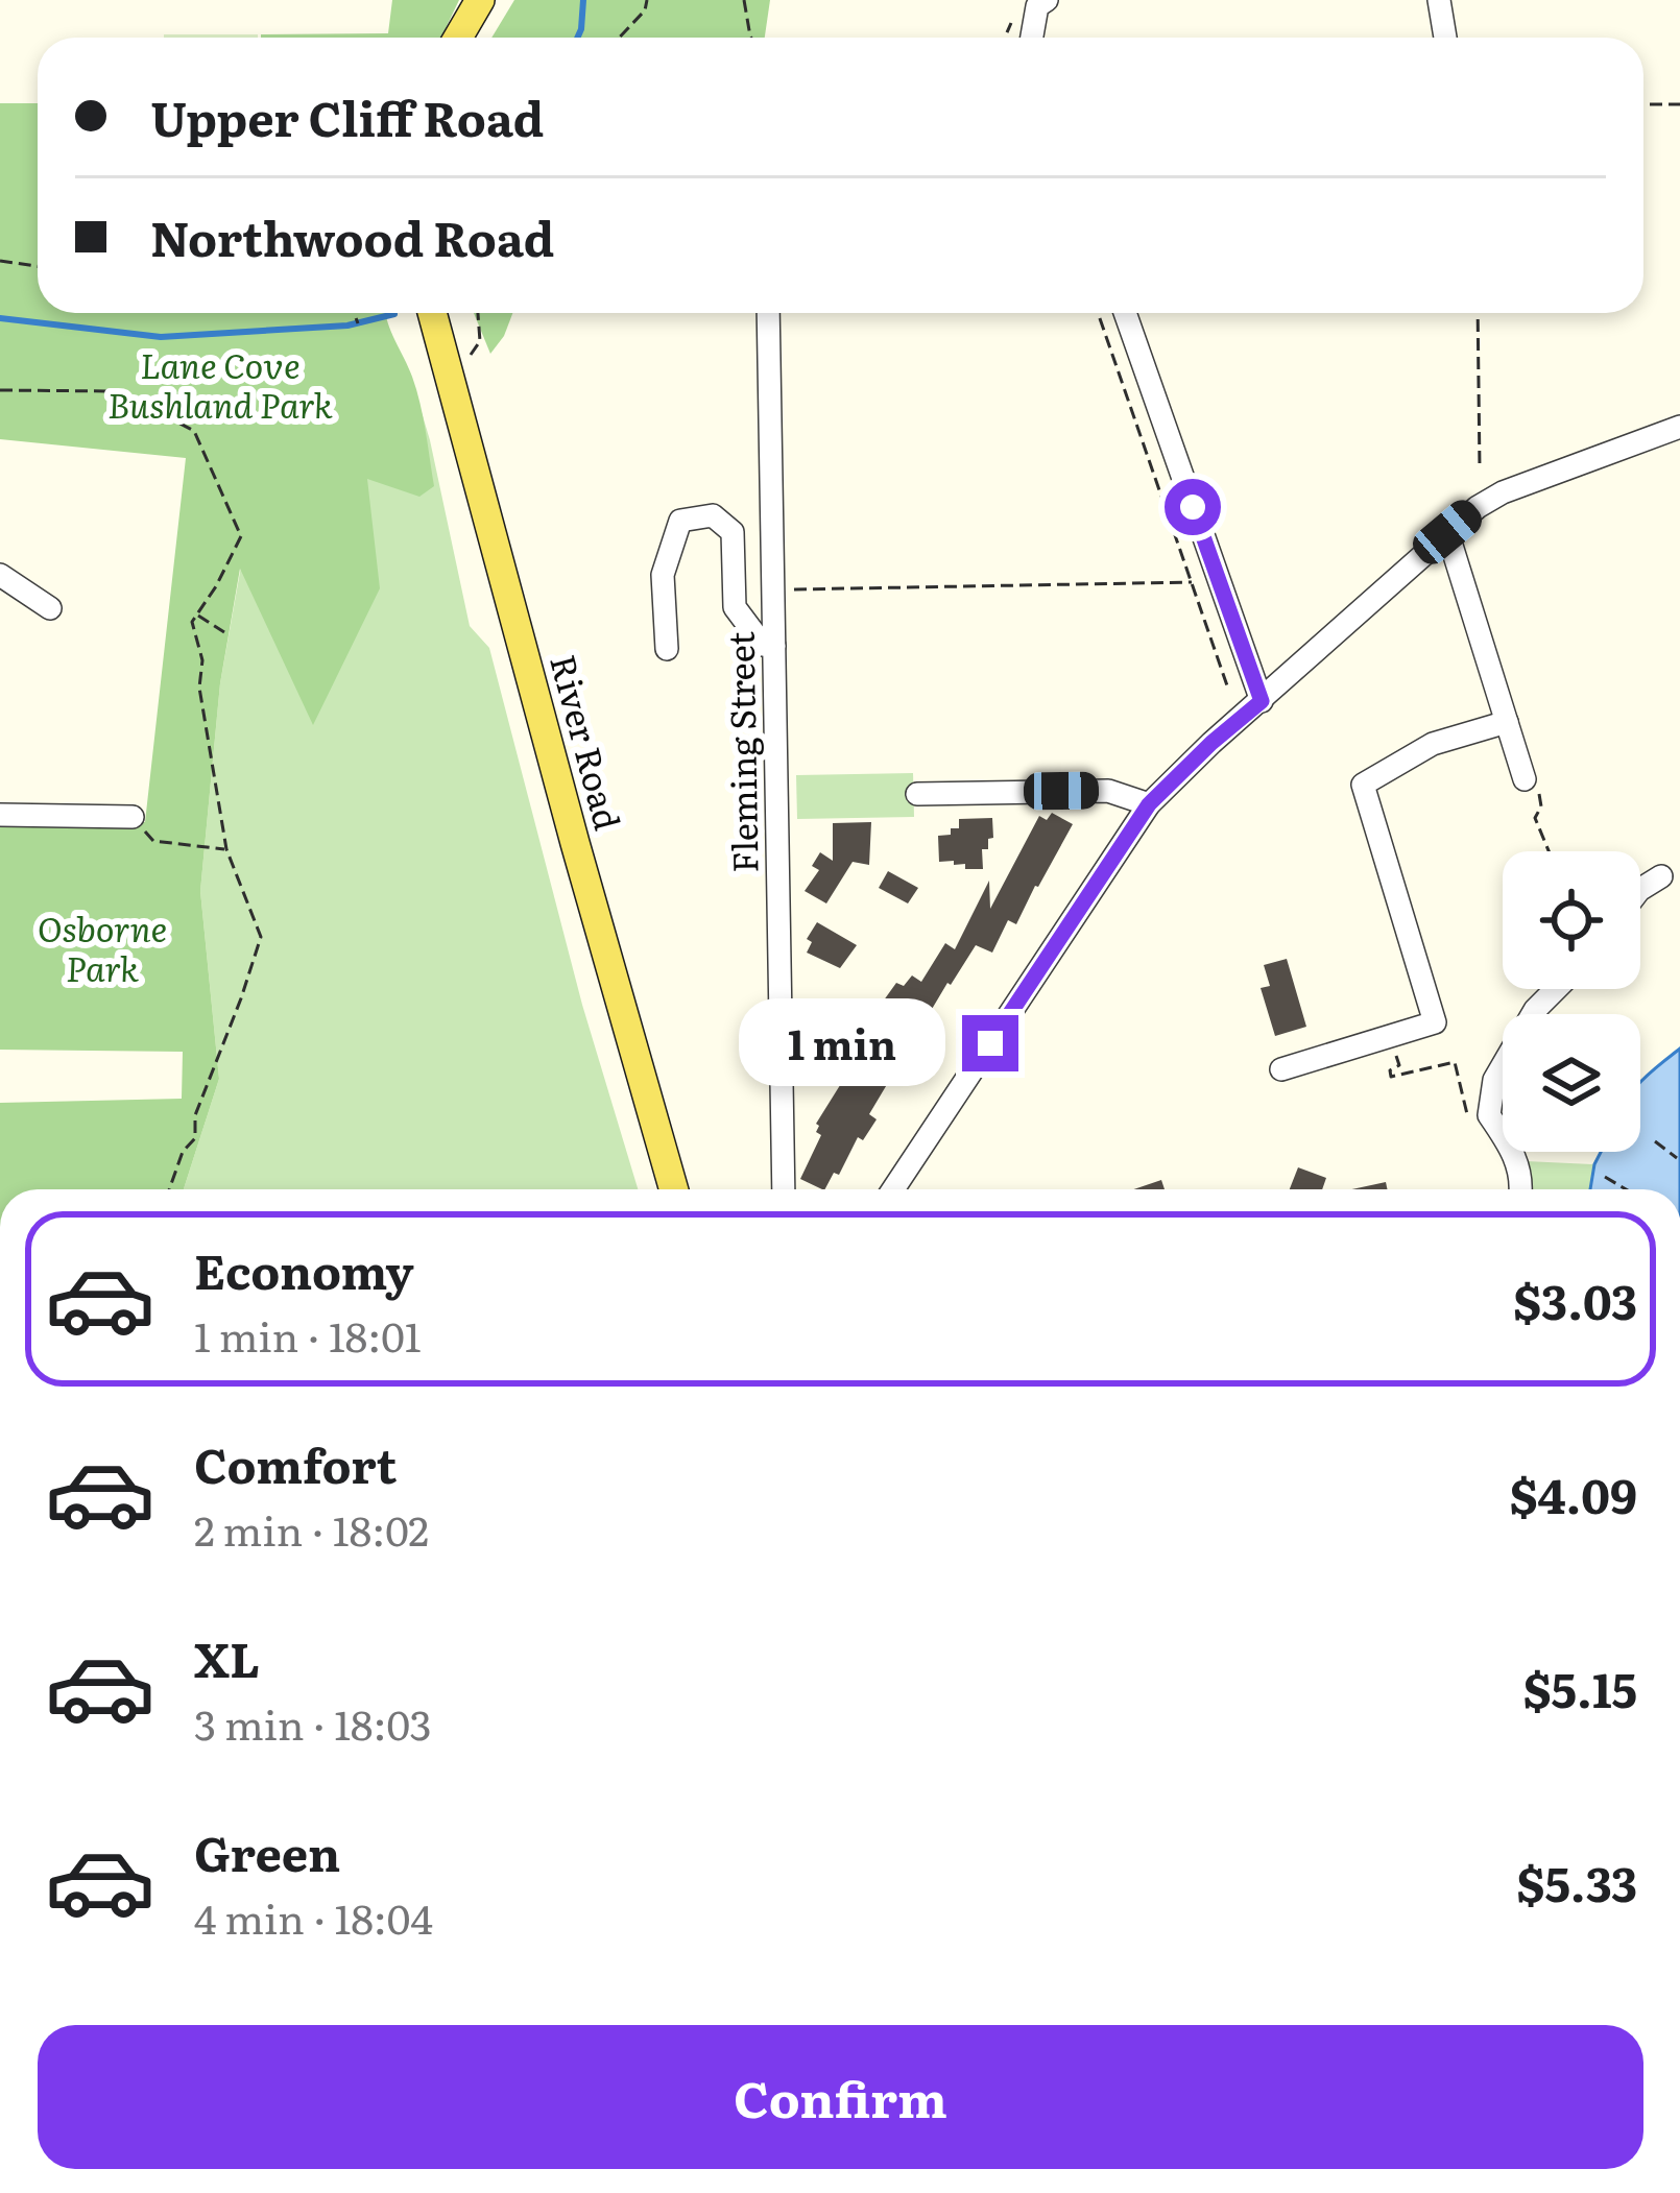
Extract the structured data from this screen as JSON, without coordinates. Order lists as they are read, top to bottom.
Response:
{
  "streets": {
    "main road": ["River Road"],
    "street": ["Fleming Street"]
  },
  "parks": ["Lane Cove Bushland Park", "Osborne Park"],
  "page": {
    "banner": ["Upper Cliff Road", "Northwood Road"],
    "bubble": "1 min",
    "list": [
      {
        "name": "Economy",
        "note": "1 min · 18:01",
        "value": "$3.03"
      },
      {
        "name": "Comfort",
        "note": "2 min · 18:02",
        "value": "$4.09"
      },
      {
        "name": "XL",
        "note": "3 min · 18:03",
        "value": "$5.15"
      },
      {
        "name": "Green",
        "note": "4 min · 18:04",
        "value": "$5.33"
      }
    ],
    "buttons": "Confirm"
  }
}
